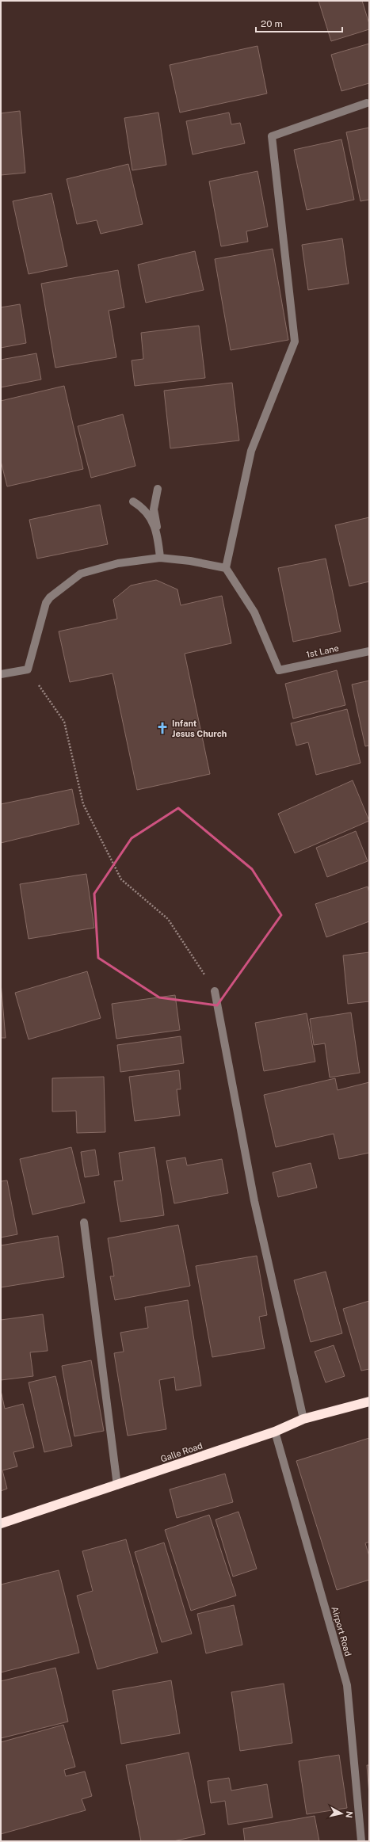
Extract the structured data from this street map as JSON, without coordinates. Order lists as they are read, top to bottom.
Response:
{
  "streets": {
    "highway": ["Galle Road"],
    "street": ["1st Lane", "Airport Road"]
  },
  "crossings": [
    ["Galle Road", "Airport Road"]
  ],
  "places": {
    "church": ["Infant Jesus Church"]
  },
  "scale_bar": "20 m",
  "north": "right"
}
